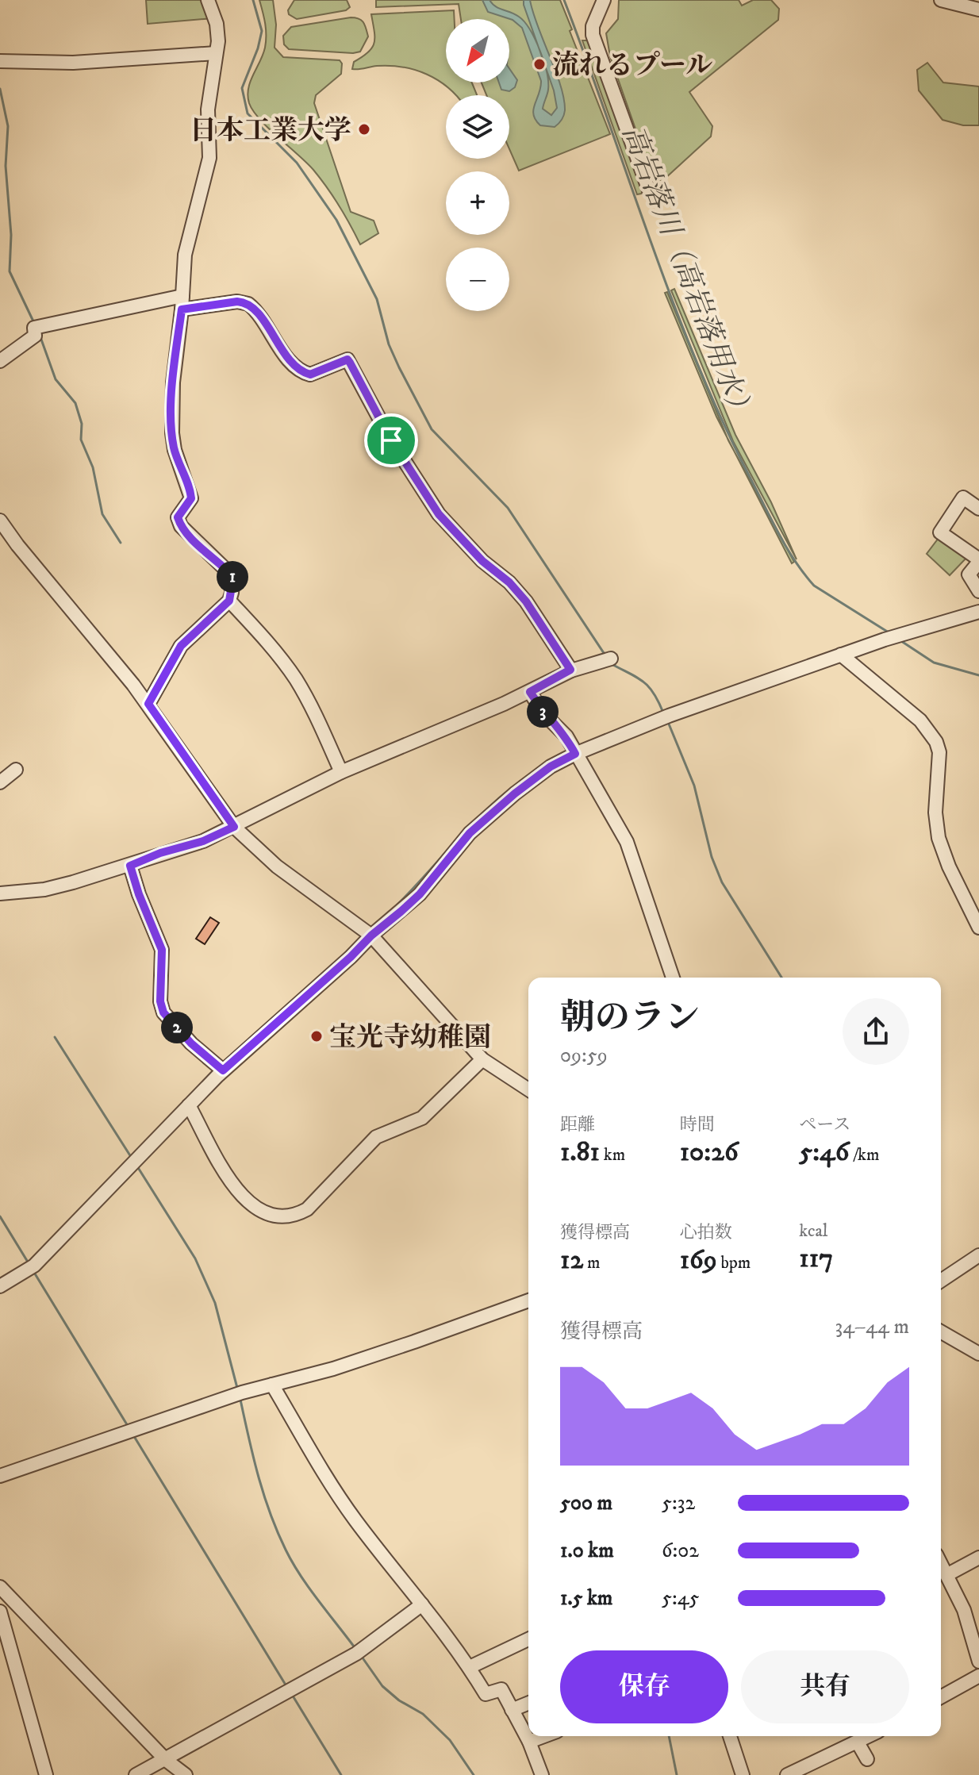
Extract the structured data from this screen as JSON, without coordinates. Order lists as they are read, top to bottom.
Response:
{
  "water": ["高岩落川（高岩落用水）"],
  "places": ["流れるプール", "日本工業大学", "宝光寺幼稚園"],
  "north": "bottom left",
  "page": {
    "map_buttons": ["+", "−"],
    "pins": ["1", "3", "2"],
    "heading": ["朝のラン", "09:59"],
    "stats": [
      ["距離", "1.81 km"],
      ["時間", "10:26"],
      ["ペース", "5:46 /km"],
      ["獲得標高", "12 m"],
      ["心拍数", "169 bpm"],
      ["kcal", "117"]
    ],
    "chart": ["獲得標高", "34–44 m"],
    "list": [
      {
        "name": "500 m",
        "note": "5:32"
      },
      {
        "name": "1.0 km",
        "note": "6:02"
      },
      {
        "name": "1.5 km",
        "note": "5:45"
      }
    ],
    "buttons": ["保存", "共有"]
  }
}
